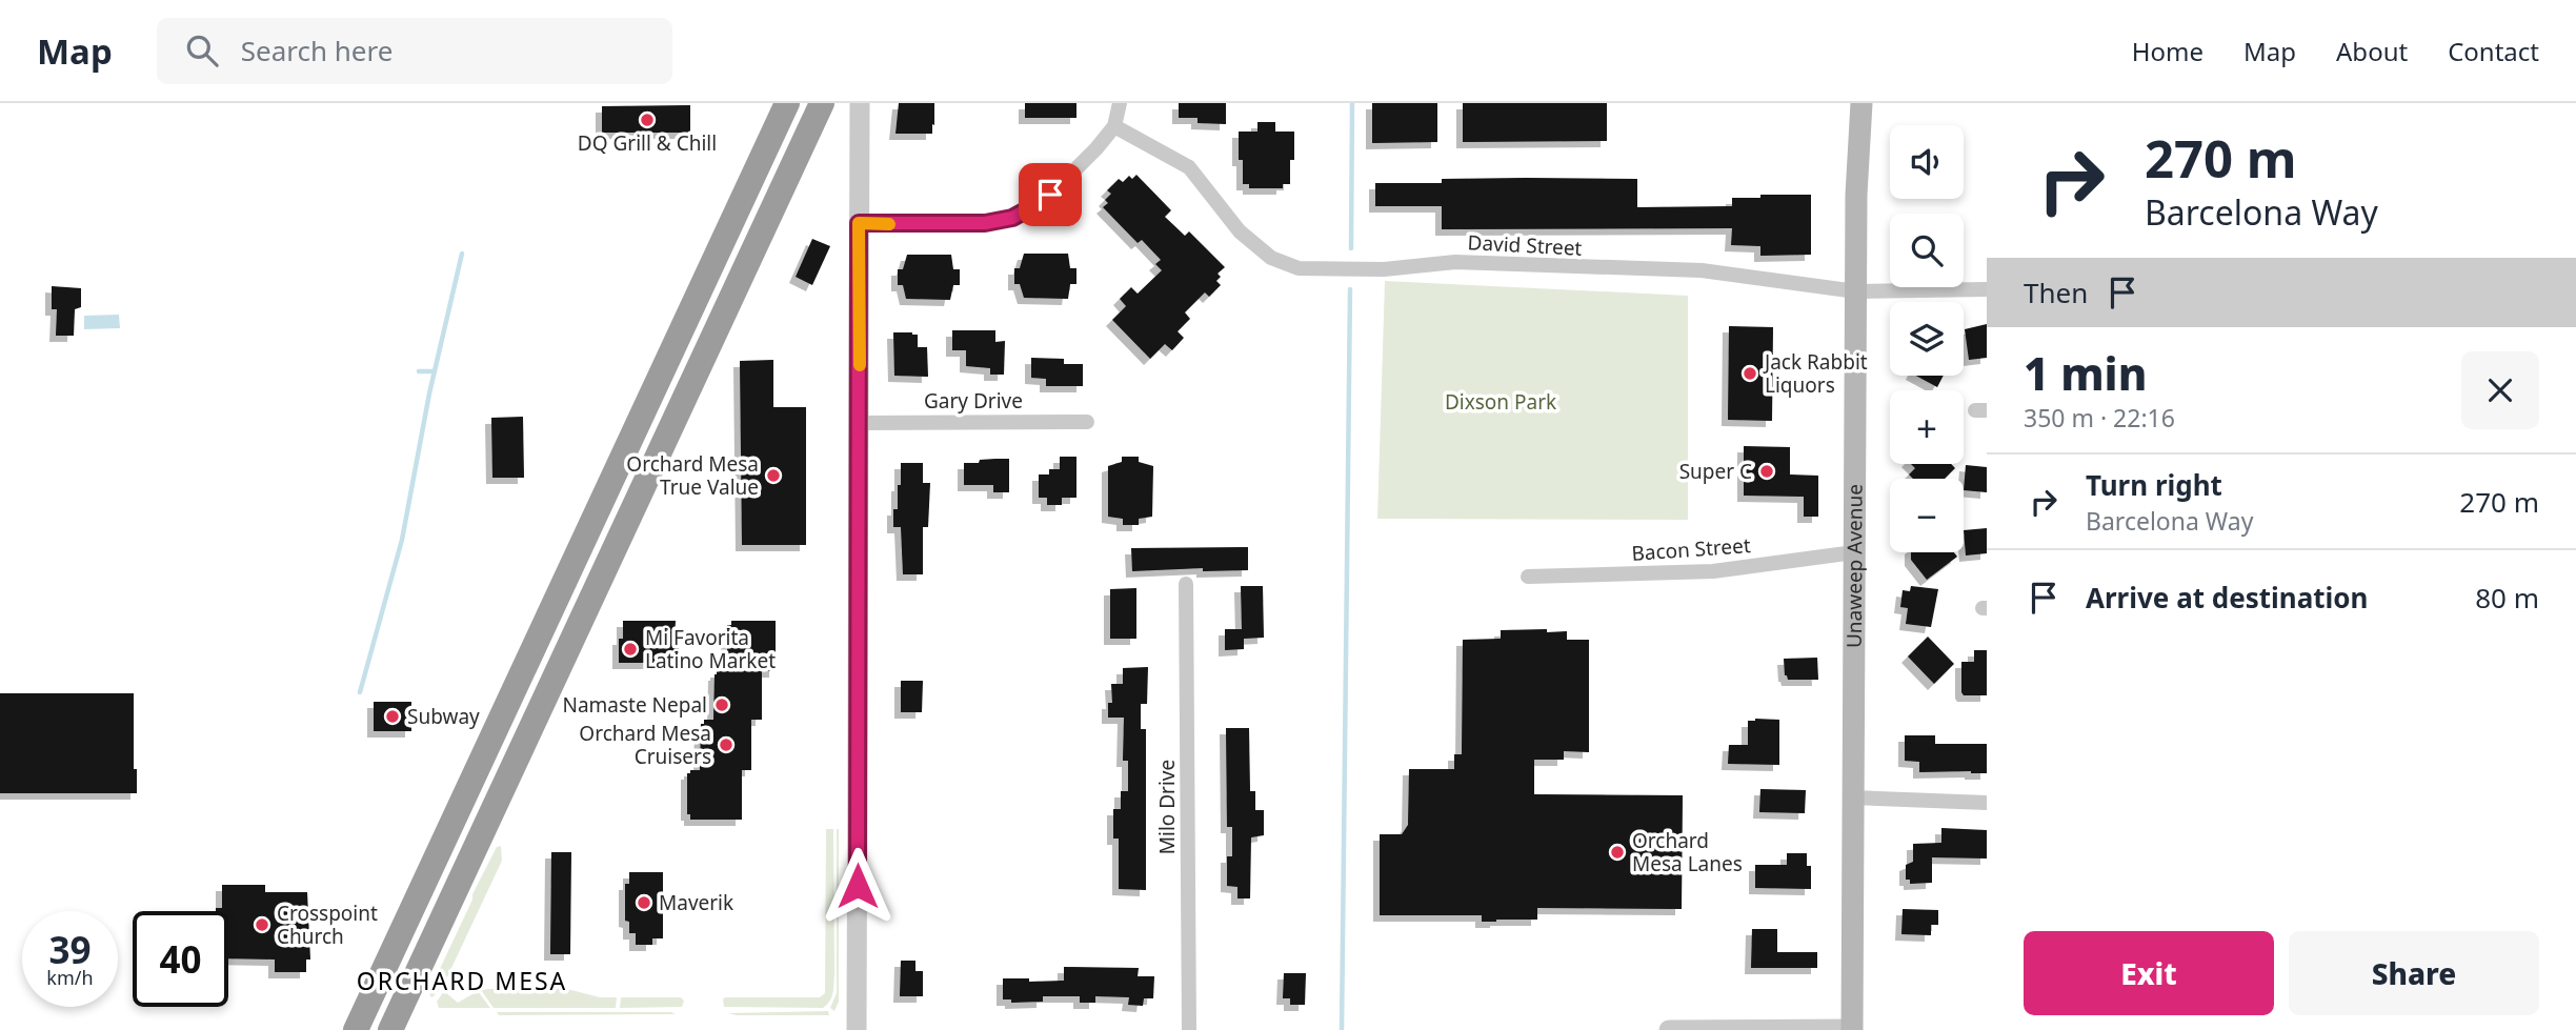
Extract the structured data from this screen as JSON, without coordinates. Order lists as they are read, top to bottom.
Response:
{
  "streets": {
    "main road": ["Unaweep Avenue"],
    "street": [
      "David Street",
      "Gary Drive",
      "Bacon Street",
      "Milo Drive"
    ]
  },
  "crossings": [
    ["David Street", "Unaweep Avenue"],
    ["Bacon Street", "Unaweep Avenue"]
  ],
  "districts": ["ORCHARD MESA"],
  "parks": ["Dixson Park"],
  "places": [
    "DQ Grill & Chill",
    "Jack Rabbit Liquors",
    "Super C",
    "Orchard Mesa True Value",
    "Mi Favorita Latino Market",
    "Namaste Nepal",
    "Subway",
    "Orchard Mesa Cruisers",
    "Orchard Mesa Lanes",
    "Maverik",
    "Crosspoint Church"
  ],
  "page": {
    "header": "Map",
    "search": "Search here",
    "nav": [
      "Home",
      "Map",
      "About",
      "Contact"
    ],
    "turn": ["270 m", "Barcelona Way"],
    "map_buttons": ["+", "−"],
    "then": "Then",
    "heading": ["1 min", "350 m · 22:16"],
    "list": [
      {
        "name": "Turn right",
        "note": "Barcelona Way",
        "value": "270 m"
      },
      {
        "name": "Arrive at destination",
        "value": "80 m"
      }
    ],
    "speed": "39 km/h",
    "limit": "40",
    "buttons": ["Exit", "Share"]
  }
}
